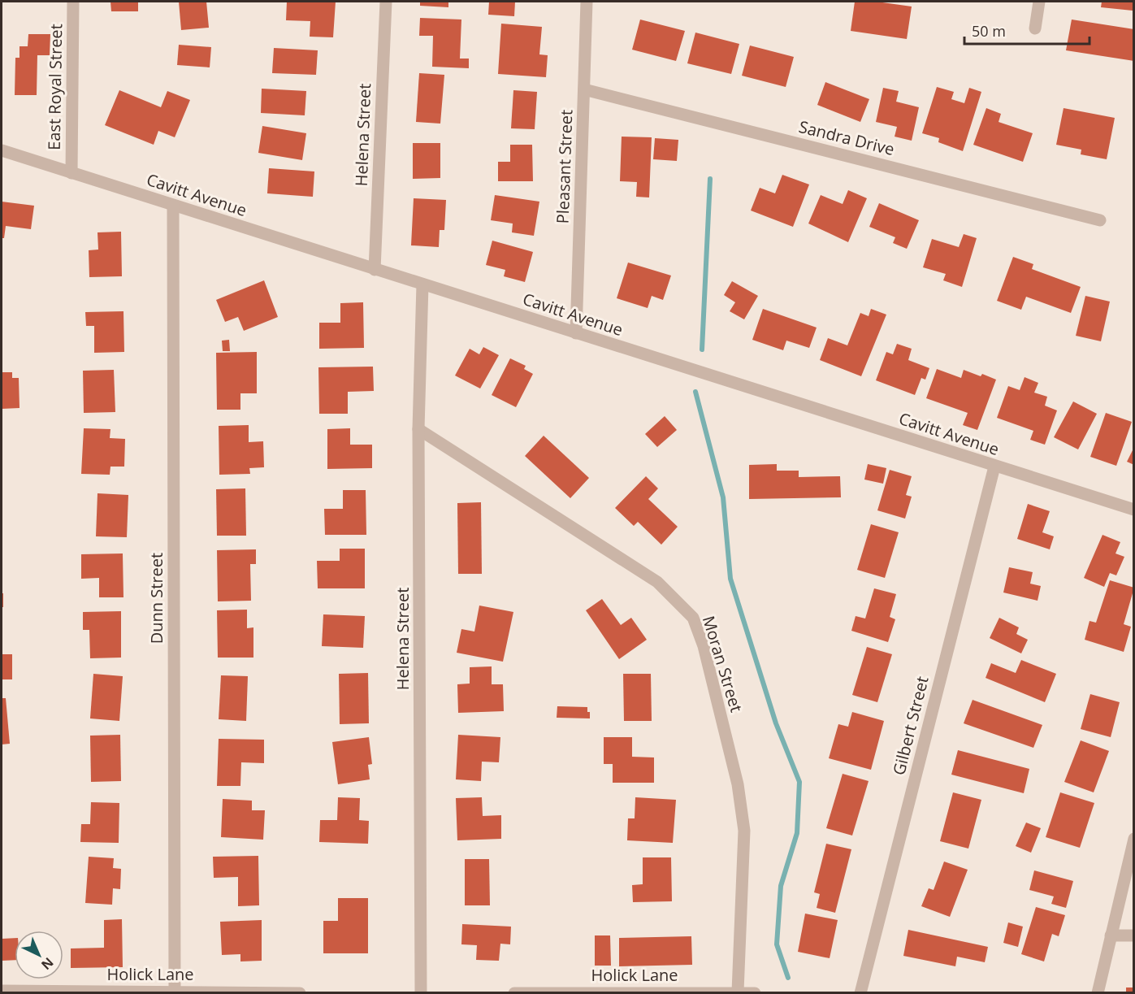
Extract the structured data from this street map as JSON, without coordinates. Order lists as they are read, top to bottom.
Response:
{
  "streets": {
    "street": [
      "East Royal Street",
      "Helena Street",
      "Sandra Drive",
      "Pleasant Street",
      "Cavitt Avenue",
      "Dunn Street",
      "Moran Street",
      "Gilbert Street",
      "Holick Lane"
    ]
  },
  "crossings": [
    ["East Royal Street", "Cavitt Avenue"],
    ["Helena Street", "Cavitt Avenue"],
    ["Helena Street", "Moran Street"],
    ["Sandra Drive", "Pleasant Street"],
    ["Pleasant Street", "Cavitt Avenue"],
    ["Cavitt Avenue", "Dunn Street"],
    ["Cavitt Avenue", "Gilbert Street"],
    ["Dunn Street", "Holick Lane"],
    ["Moran Street", "Holick Lane"]
  ],
  "scale_bar": "50 m",
  "north": "bottom right"
}
